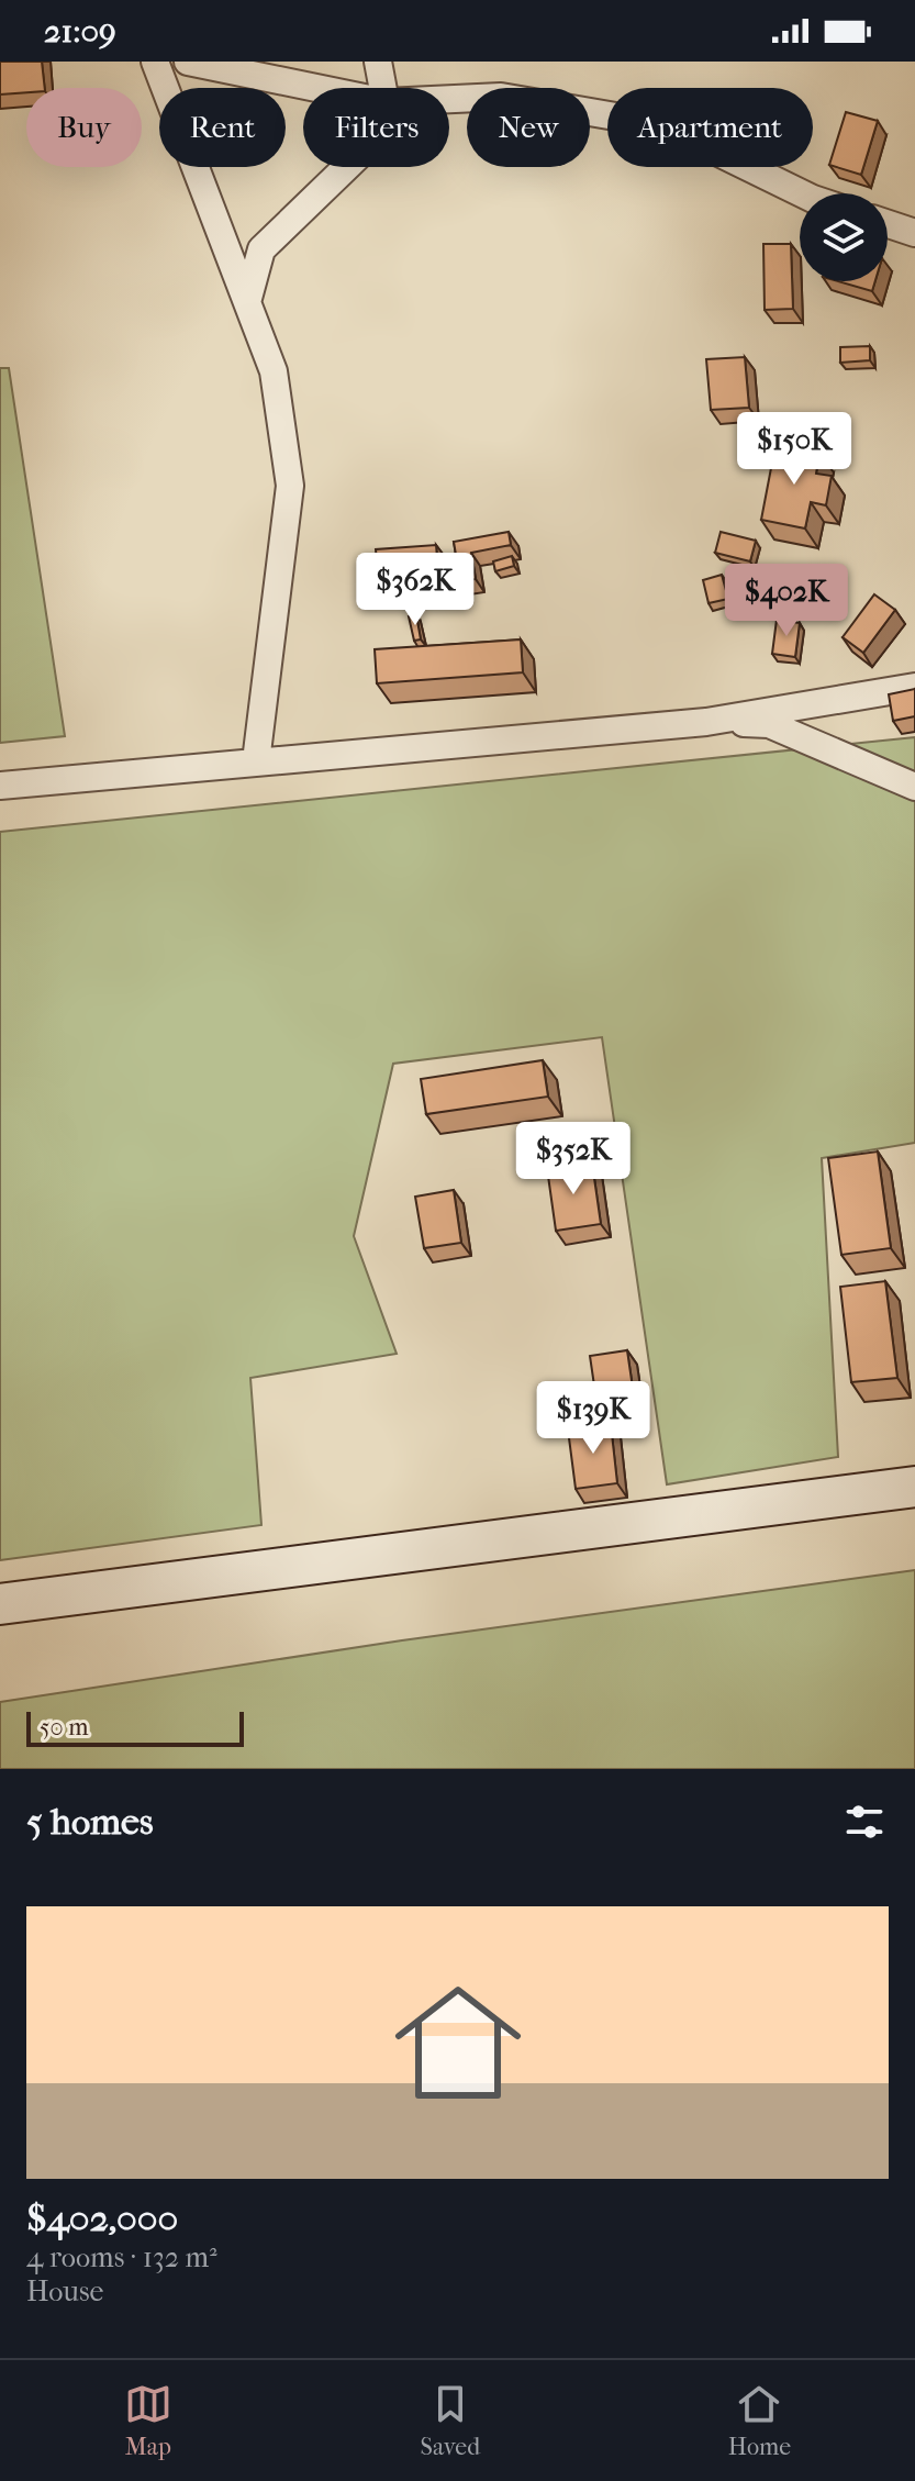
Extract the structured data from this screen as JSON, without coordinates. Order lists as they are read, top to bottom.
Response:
{
  "scale_bar": "50 m",
  "page": {
    "status": "21:09",
    "chip": [
      "Buy",
      "Rent",
      "Filters",
      "New",
      "Apartment"
    ],
    "price": [
      "$150K",
      "$362K",
      "$402K",
      "$352K",
      "$139K"
    ],
    "scale": "50 m",
    "heading": "5 homes",
    "list": [
      {
        "name": "$402,000",
        "note": "4 rooms · 132 m² · House"
      }
    ],
    "tabs": ["Map", "Saved", "Home"]
  }
}
